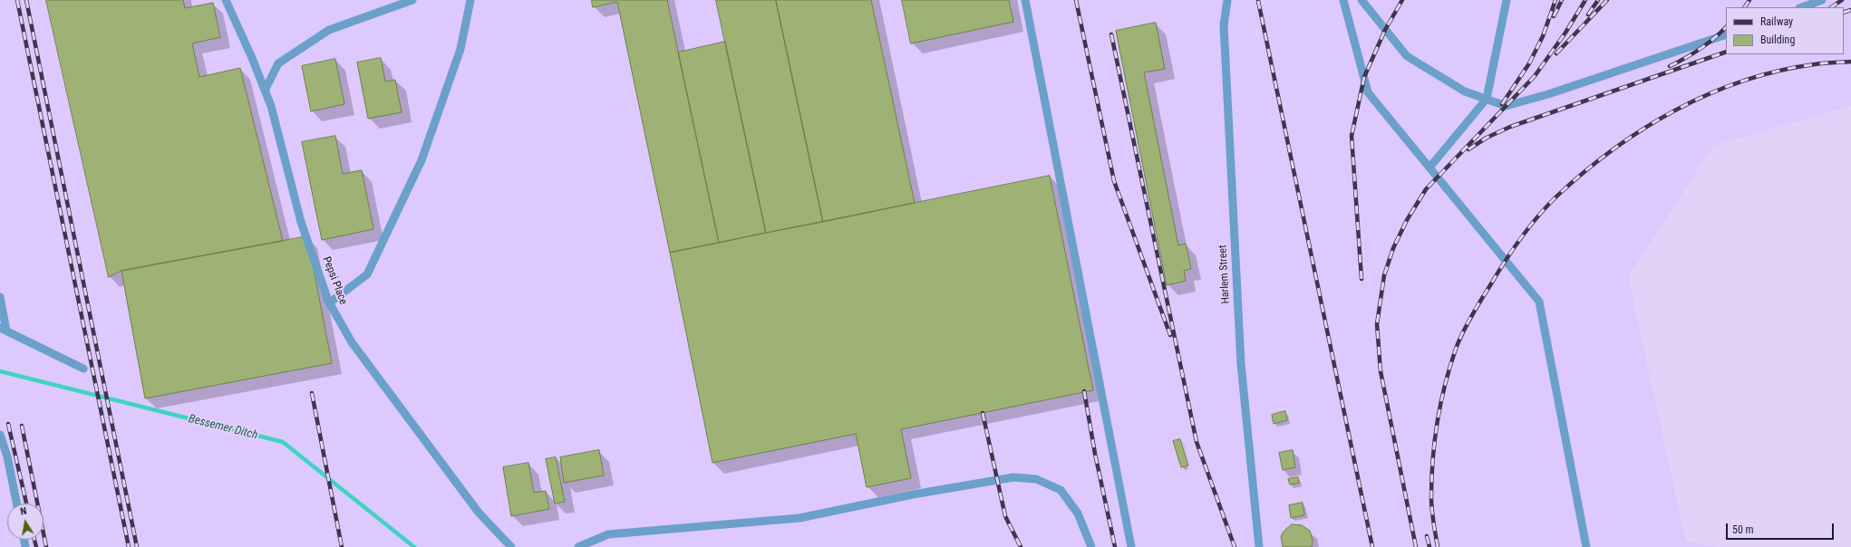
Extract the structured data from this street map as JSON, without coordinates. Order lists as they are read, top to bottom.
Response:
{
  "streets": {
    "lane": ["Harlem Street", "Pepsi Place"]
  },
  "water": ["Bessemer Ditch"],
  "legend": ["Railway", "Building"],
  "scale_bar": "50 m",
  "north": "top"
}
